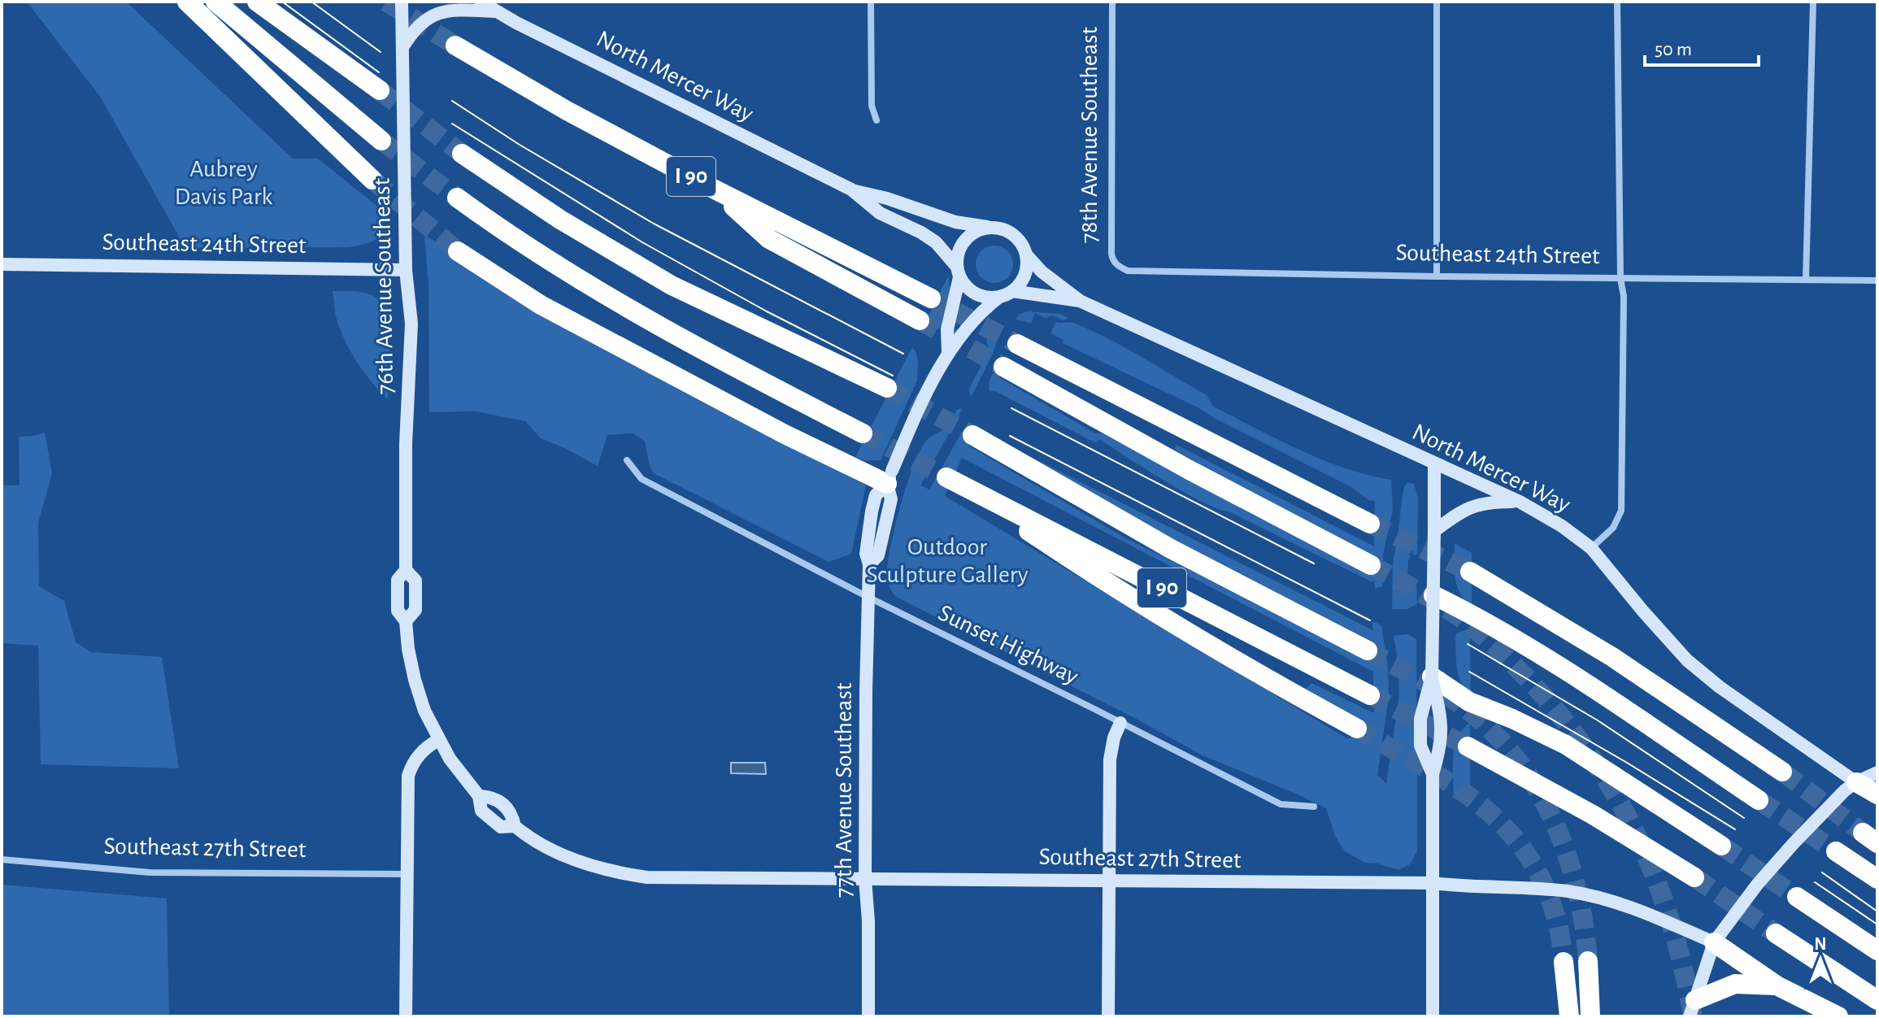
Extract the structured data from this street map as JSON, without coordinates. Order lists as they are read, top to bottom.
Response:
{
  "streets": {
    "highway": ["I 90"],
    "street": [
      "North Mercer Way",
      "78th Avenue Southeast",
      "Southeast 24th Street",
      "76th Avenue Southeast",
      "Sunset Highway",
      "77th Avenue Southeast",
      "Southeast 27th Street"
    ]
  },
  "crossings": [
    ["North Mercer Way", "77th Avenue Southeast"],
    ["78th Avenue Southeast", "Southeast 24th Street"],
    ["Southeast 24th Street", "76th Avenue Southeast"],
    ["76th Avenue Southeast", "Southeast 27th Street"],
    ["Sunset Highway", "77th Avenue Southeast"],
    ["77th Avenue Southeast", "Southeast 27th Street"]
  ],
  "parks": ["Aubrey Davis Park", "Outdoor Sculpture Gallery"],
  "scale_bar": "50 m",
  "north": "top"
}
